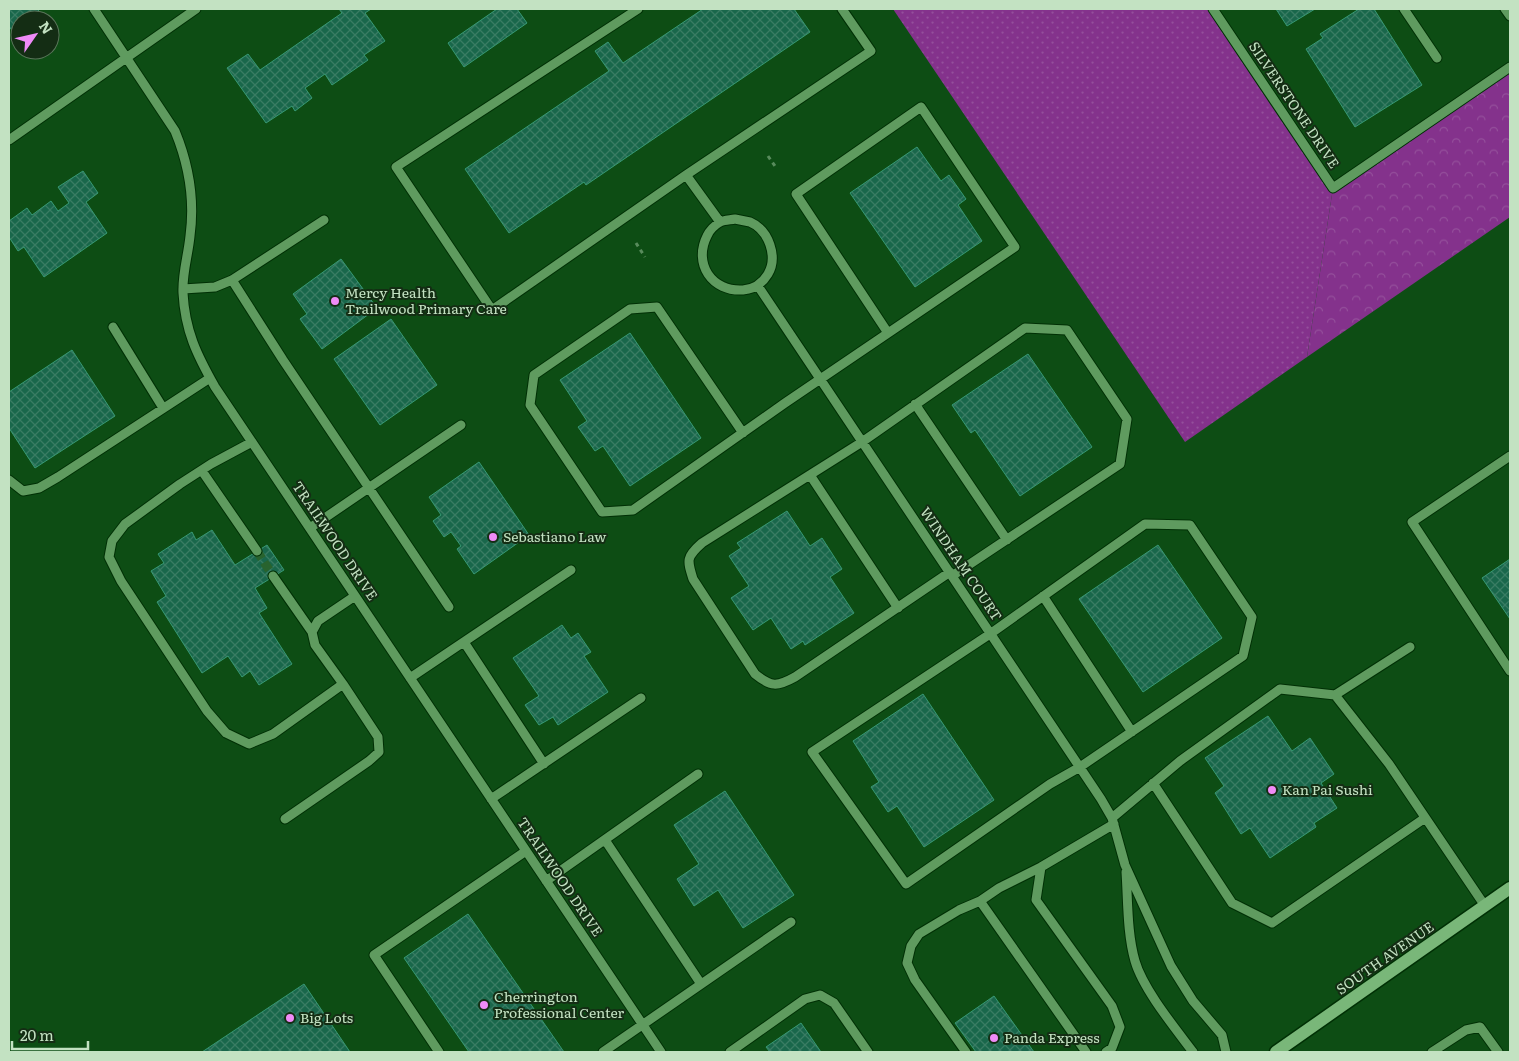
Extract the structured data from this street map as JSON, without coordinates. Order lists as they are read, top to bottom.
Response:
{
  "streets": {
    "main road": ["SOUTH AVENUE"],
    "street": ["SILVERSTONE DRIVE", "TRAILWOOD DRIVE", "WINDHAM COURT"]
  },
  "places": [
    "Mercy Health Trailwood Primary Care",
    "Sebastiano Law",
    "Kan Pai Sushi",
    "Cherrington Professional Center",
    "Big Lots",
    "Panda Express"
  ],
  "scale_bar": "20 m",
  "north": "top right"
}
